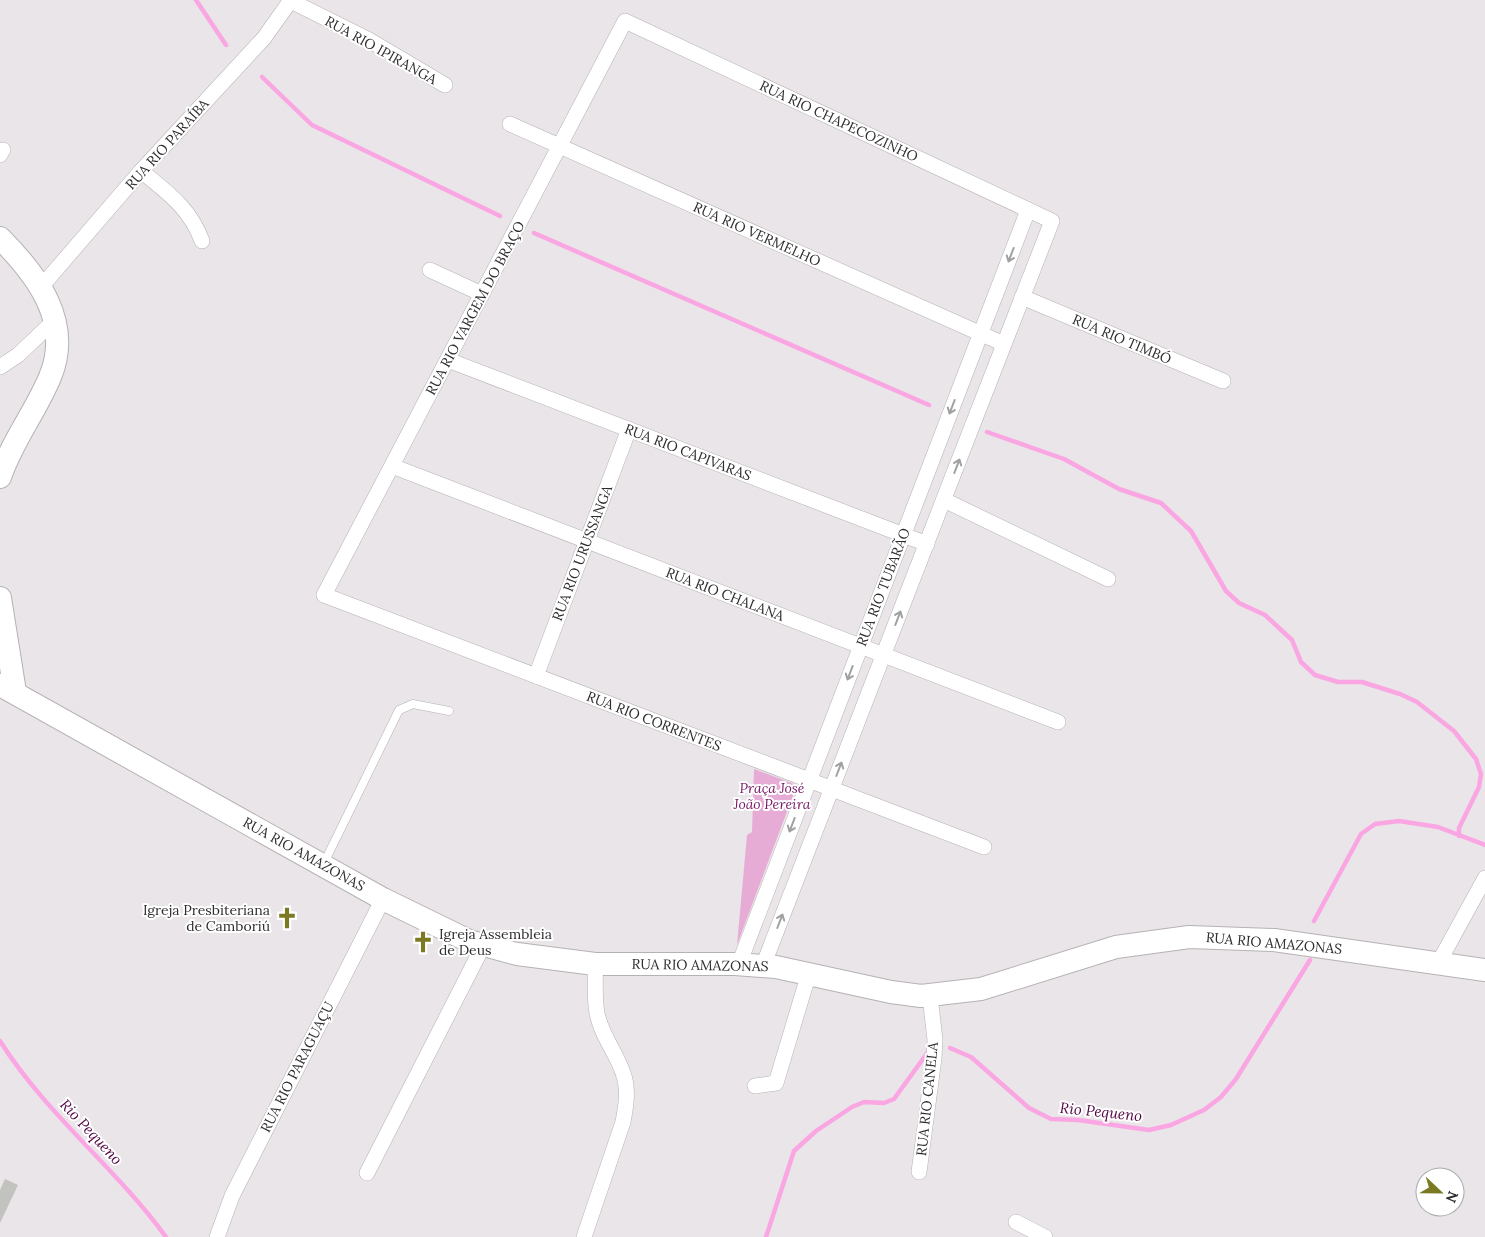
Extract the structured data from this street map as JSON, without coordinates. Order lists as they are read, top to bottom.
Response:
{
  "streets": {
    "street": [
      "RUA RIO IPIRANGA",
      "RUA RIO CHAPECOZINHO",
      "RUA RIO PARAÍBA",
      "RUA RIO VERMELHO",
      "RUA RIO VARGEM DO BRAÇO",
      "RUA RIO TIMBÓ",
      "RUA RIO CAPIVARAS",
      "RUA RIO URUSSANGA",
      "RUA RIO TUBARÃO",
      "RUA RIO CHALANA",
      "RUA RIO CORRENTES",
      "RUA RIO AMAZONAS",
      "RUA RIO PARAGUAÇU",
      "RUA RIO CANELA"
    ]
  },
  "crossings": [
    ["RUA RIO IPIRANGA", "RUA RIO PARAÍBA"],
    ["RUA RIO CHAPECOZINHO", "RUA RIO VARGEM DO BRAÇO"],
    ["RUA RIO CHAPECOZINHO", "RUA RIO TUBARÃO"],
    ["RUA RIO VERMELHO", "RUA RIO VARGEM DO BRAÇO"],
    ["RUA RIO VERMELHO", "RUA RIO TUBARÃO"],
    ["RUA RIO VARGEM DO BRAÇO", "RUA RIO CAPIVARAS"],
    ["RUA RIO VARGEM DO BRAÇO", "RUA RIO CHALANA"],
    ["RUA RIO VARGEM DO BRAÇO", "RUA RIO CORRENTES"],
    ["RUA RIO TIMBÓ", "RUA RIO TUBARÃO"],
    ["RUA RIO CAPIVARAS", "RUA RIO URUSSANGA"],
    ["RUA RIO CAPIVARAS", "RUA RIO TUBARÃO"],
    ["RUA RIO URUSSANGA", "RUA RIO CHALANA"],
    ["RUA RIO URUSSANGA", "RUA RIO CORRENTES"],
    ["RUA RIO TUBARÃO", "RUA RIO CHALANA"],
    ["RUA RIO TUBARÃO", "RUA RIO CORRENTES"],
    ["RUA RIO TUBARÃO", "RUA RIO AMAZONAS"],
    ["RUA RIO AMAZONAS", "RUA RIO PARAGUAÇU"],
    ["RUA RIO AMAZONAS", "RUA RIO CANELA"]
  ],
  "water": ["Rio Pequeno"],
  "parks": ["Praça José João Pereira"],
  "places": {
    "church": ["Igreja Presbiteriana de Camboriú", "Igreja Assembleia de Deus"]
  },
  "north": "right"
}
